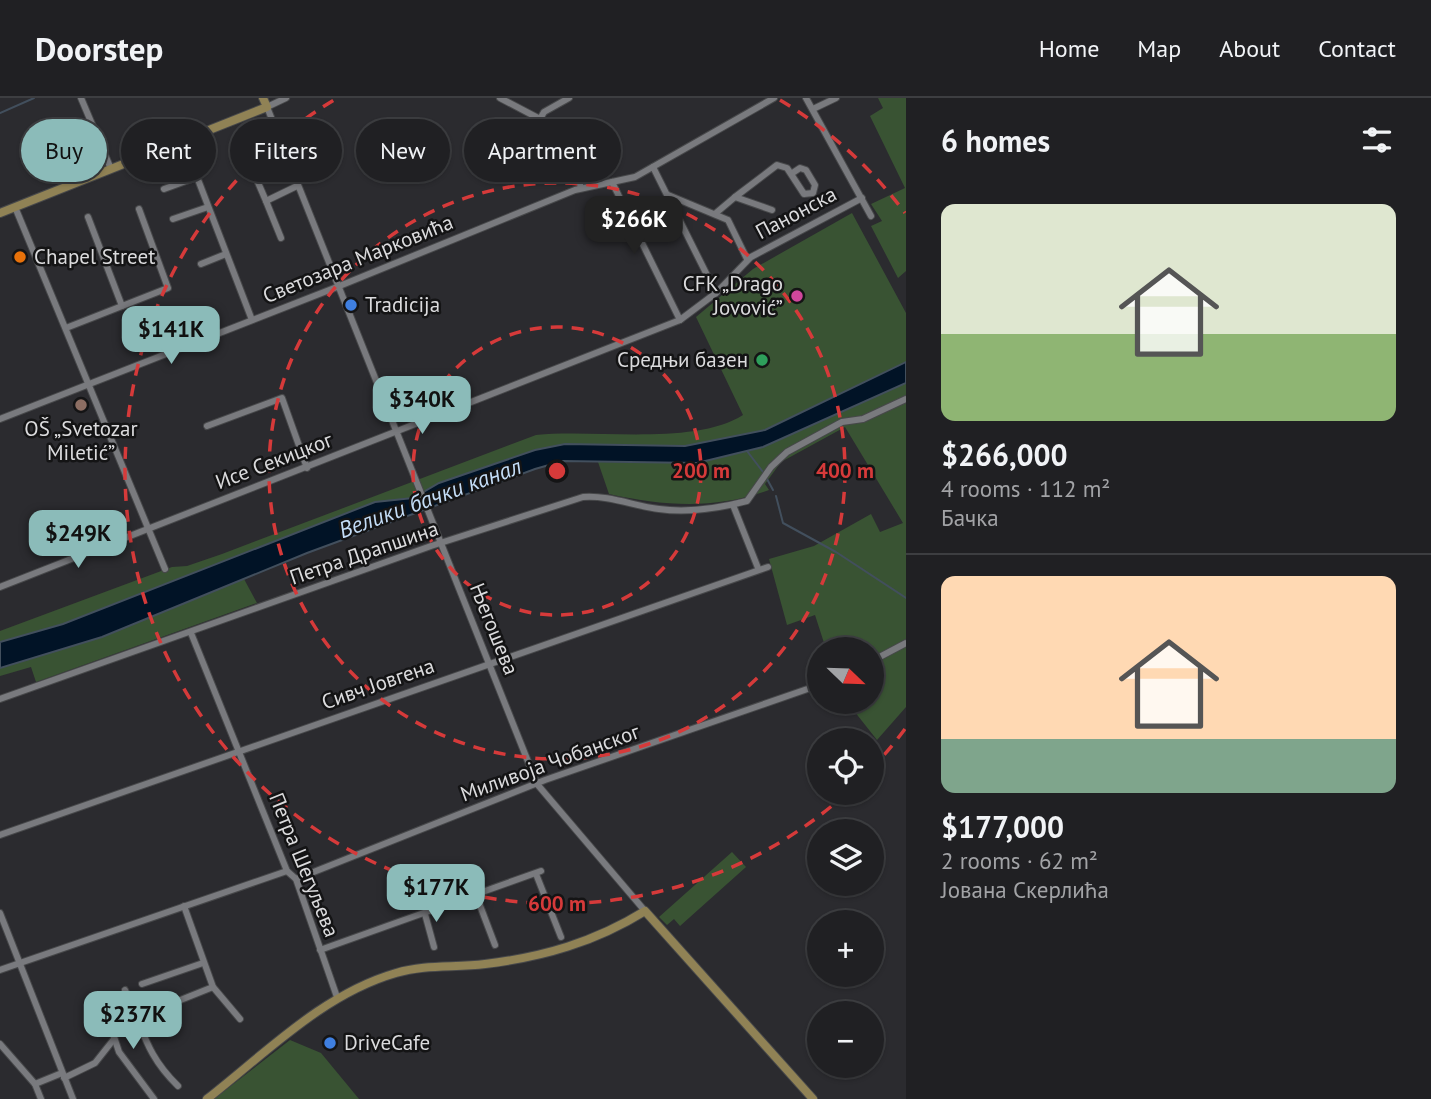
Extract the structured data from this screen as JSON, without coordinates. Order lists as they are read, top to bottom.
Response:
{
  "streets": {
    "main road": ["Његошева"],
    "street": [
      "Панонска",
      "Светозара Марковића",
      "Исе Секицког",
      "Петра Драпшина",
      "Сивч Јовгена",
      "Миливоја Чобанског",
      "Петра Шегуљева"
    ]
  },
  "crossings": [
    ["Панонска", "Исе Секицког"],
    ["Светозара Марковића", "Његошева"],
    ["Исе Секицког", "Његошева"],
    ["Петра Драпшина", "Његошева"],
    ["Петра Драпшина", "Петра Шегуљева"],
    ["Његошева", "Сивч Јовгена"],
    ["Његошева", "Миливоја Чобанског"],
    ["Сивч Јовгена", "Петра Шегуљева"],
    ["Миливоја Чобанског", "Петра Шегуљева"]
  ],
  "water": ["Велики бачки канал"],
  "places": [
    "Chapel Street",
    "CFK „Drago Jovović”",
    "Tradicija",
    "Средњи базен",
    "OŠ „Svetozar Miletić”",
    "DriveCafe"
  ],
  "north": "bottom right",
  "page": {
    "header": "Doorstep",
    "nav": [
      "Home",
      "Map",
      "About",
      "Contact"
    ],
    "heading": "6 homes",
    "chip": [
      "Buy",
      "Rent",
      "Filters",
      "New",
      "Apartment"
    ],
    "list": [
      {
        "name": "$266,000",
        "note": "4 rooms · 112 m² · Бачка"
      },
      {
        "name": "$177,000",
        "note": "2 rooms · 62 m² · Јована Скерлића"
      }
    ],
    "price": [
      "$266K",
      "$141K",
      "$340K",
      "$249K",
      "$177K",
      "$237K"
    ],
    "map_buttons": ["+", "−"]
  },
  "rings": ["200 m", "400 m", "600 m"]
}
